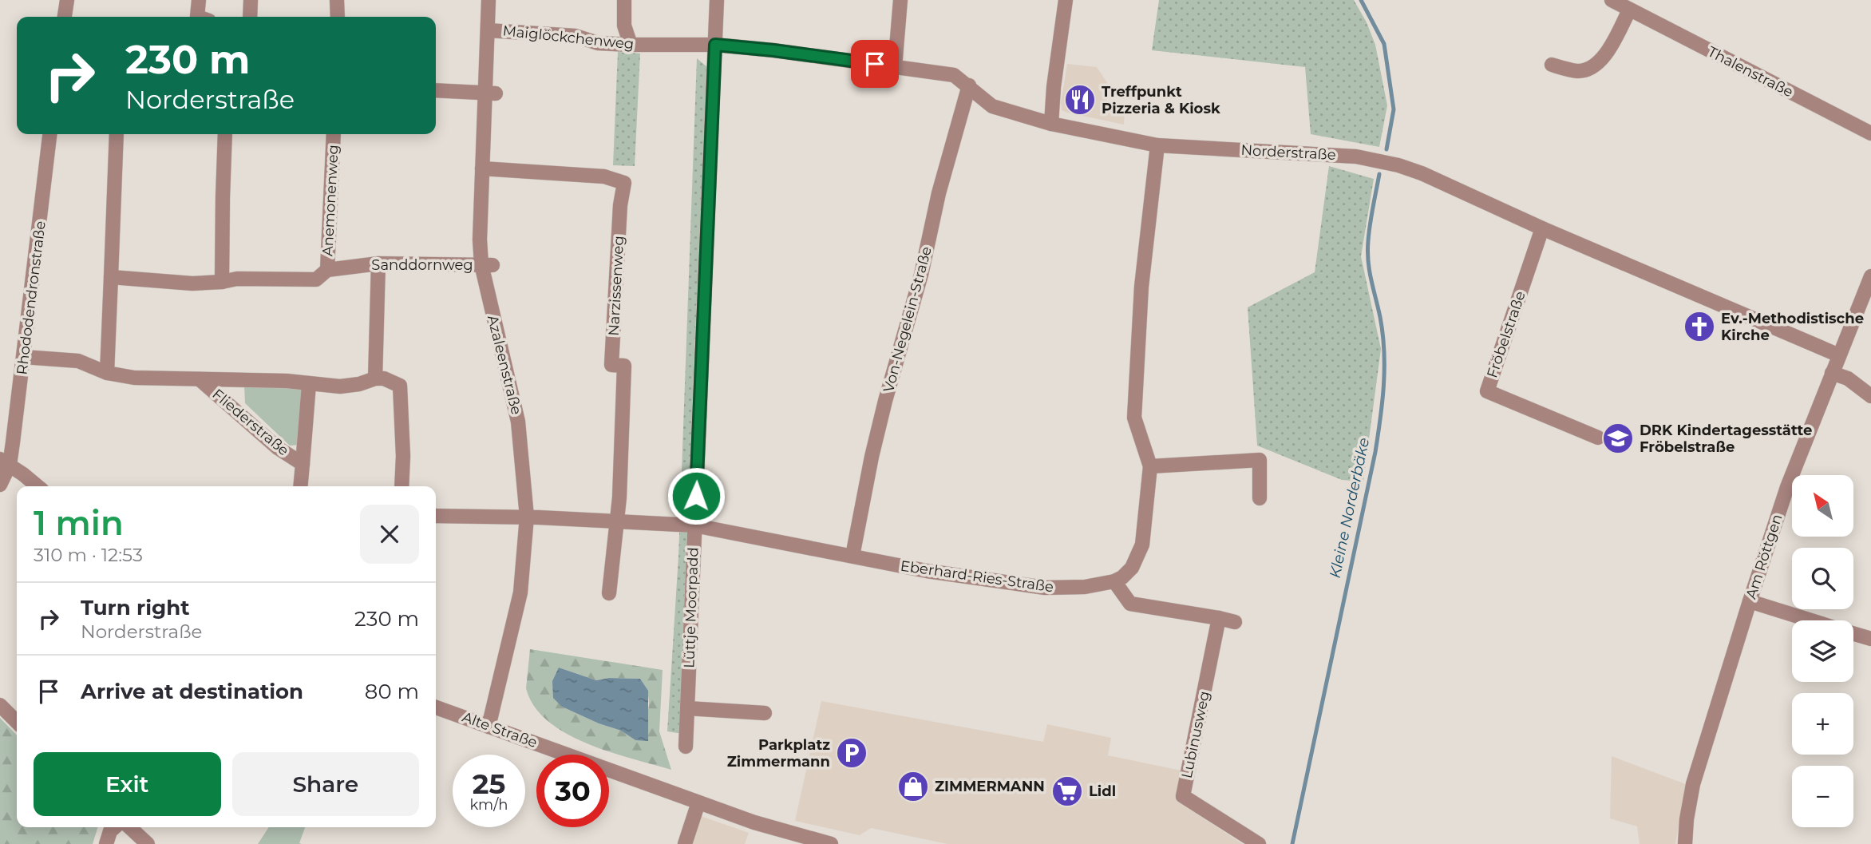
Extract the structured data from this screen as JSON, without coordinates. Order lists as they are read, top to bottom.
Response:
{
  "streets": {
    "street": [
      "Maiglöckchenweg",
      "Thalenstraße",
      "Norderstraße",
      "Anemonenweg",
      "Sanddornweg",
      "Narzissenweg",
      "Rhododendronstraße",
      "Von-Negelein-Straße",
      "Fröbelstraße",
      "Azaleenstraße",
      "Fliederstraße",
      "Am Röttgen",
      "Eberhard-Ries-Straße",
      "Lüttje Moorpadd",
      "Alte Straße",
      "Lubinusweg"
    ]
  },
  "crossings": [
    ["Maiglöckchenweg", "Norderstraße"],
    ["Maiglöckchenweg", "Azaleenstraße"],
    ["Maiglöckchenweg", "Lüttje Moorpadd"],
    ["Norderstraße", "Von-Negelein-Straße"],
    ["Norderstraße", "Fröbelstraße"],
    ["Norderstraße", "Am Röttgen"],
    ["Norderstraße", "Lüttje Moorpadd"],
    ["Anemonenweg", "Sanddornweg"],
    ["Sanddornweg", "Azaleenstraße"],
    ["Narzissenweg", "Azaleenstraße"],
    ["Narzissenweg", "Eberhard-Ries-Straße"],
    ["Rhododendronstraße", "Fliederstraße"],
    ["Von-Negelein-Straße", "Eberhard-Ries-Straße"],
    ["Azaleenstraße", "Eberhard-Ries-Straße"],
    ["Azaleenstraße", "Alte Straße"],
    ["Eberhard-Ries-Straße", "Lüttje Moorpadd"]
  ],
  "water": ["Kleine Norderbäke"],
  "places": {
    "restaurant": ["Treffpunkt Pizzeria & Kiosk"],
    "church": ["Ev.-Methodistische Kirche"],
    "school or university": ["DRK Kindertagesstätte Fröbelstraße"],
    "parking": ["Parkplatz Zimmermann"],
    "shop": ["ZIMMERMANN"],
    "supermarket": ["Lidl"]
  },
  "north": "top left",
  "page": {
    "turn": ["230 m", "Norderstraße"],
    "map_buttons": ["+", "−"],
    "heading": ["1 min", "310 m · 12:53"],
    "list": [
      {
        "name": "Turn right",
        "note": "Norderstraße",
        "value": "230 m"
      },
      {
        "name": "Arrive at destination",
        "value": "80 m"
      }
    ],
    "buttons": ["Exit", "Share"],
    "speed": "25 km/h",
    "limit": "30"
  }
}
